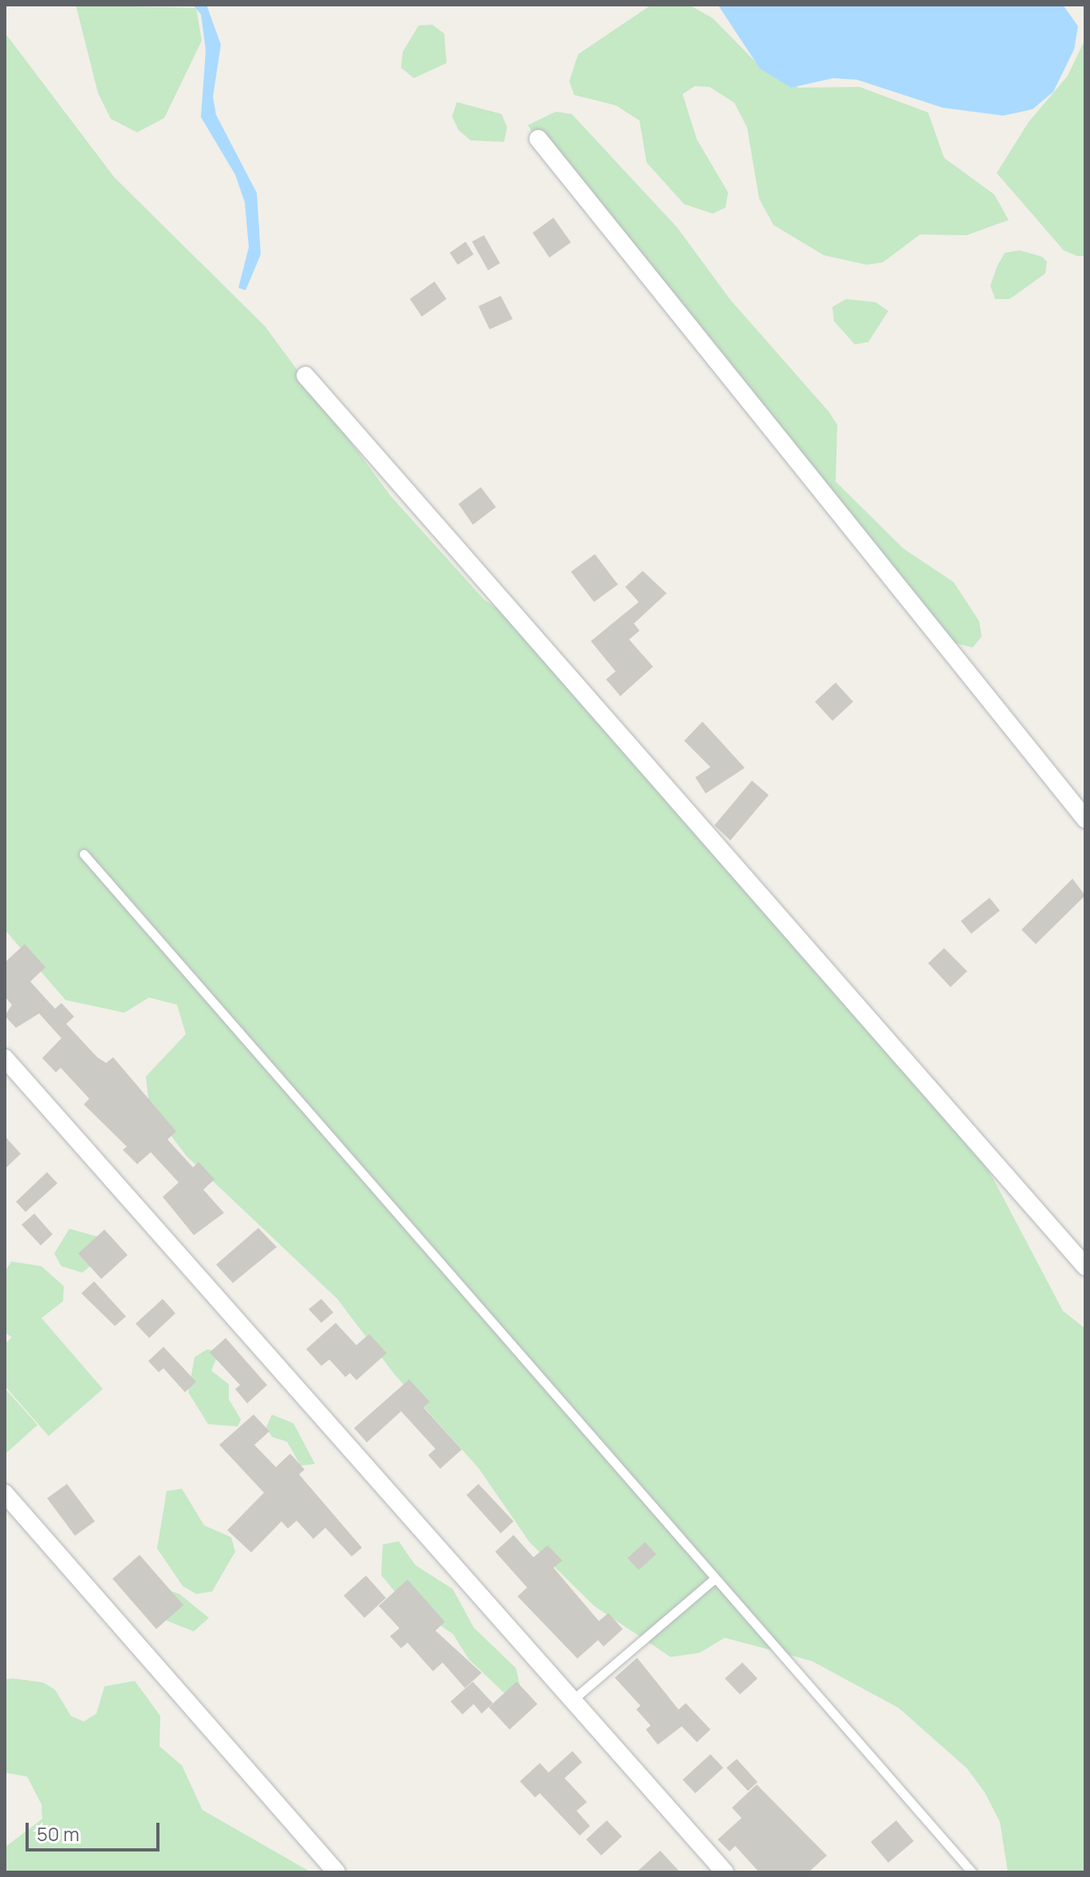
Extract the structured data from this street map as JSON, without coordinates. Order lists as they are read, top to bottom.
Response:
{
  "scale_bar": "50 m"
}
